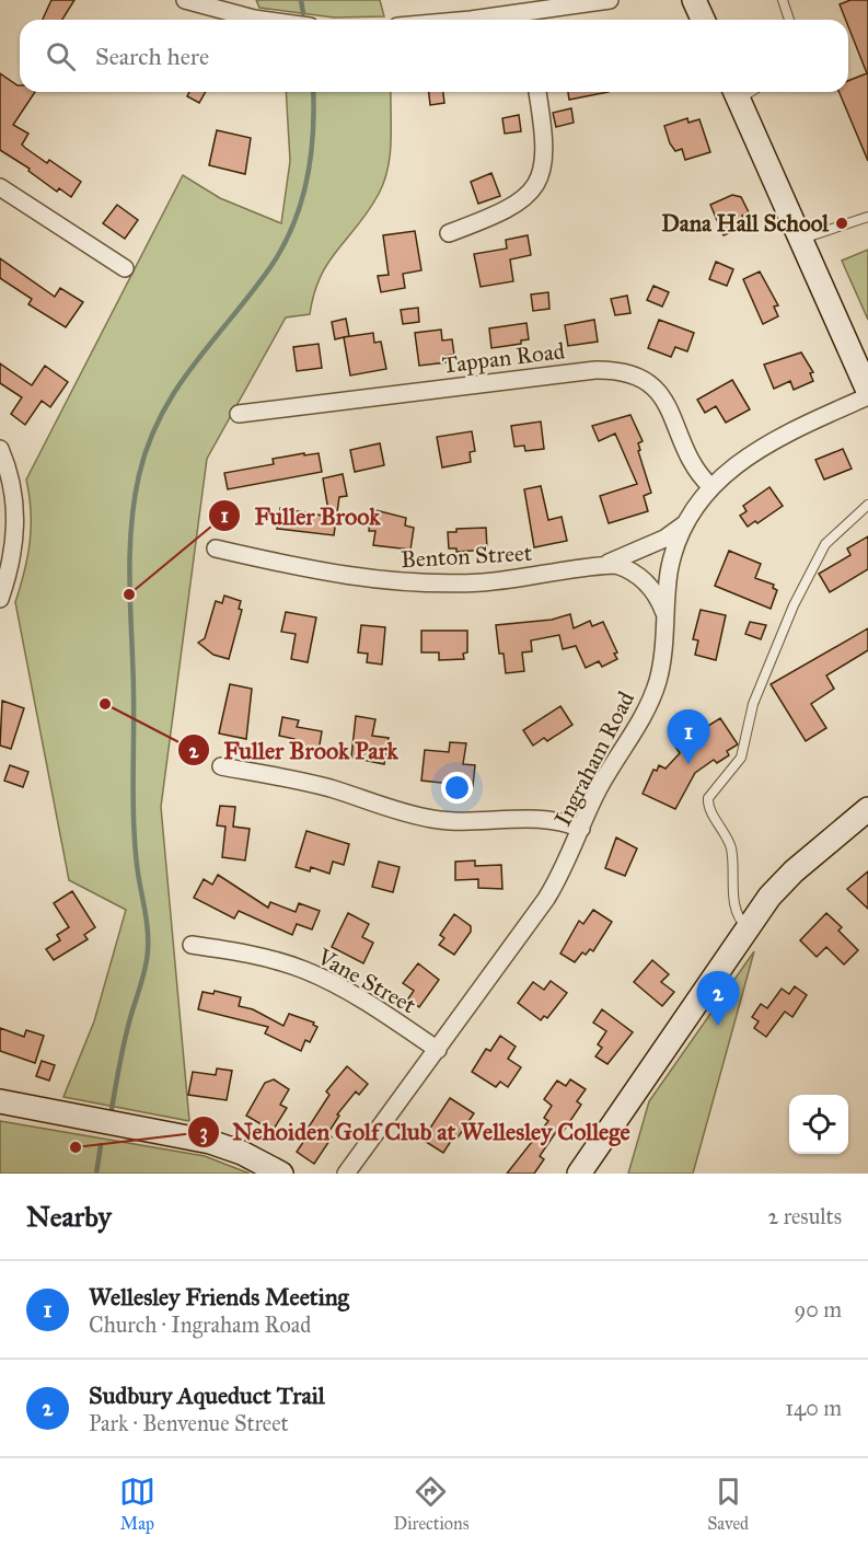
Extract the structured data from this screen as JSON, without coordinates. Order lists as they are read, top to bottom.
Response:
{
  "streets": {
    "street": [
      "Tappan Road",
      "Benton Street",
      "Ingraham Road",
      "Vane Street"
    ]
  },
  "crossings": [
    ["Tappan Road", "Ingraham Road"],
    ["Benton Street", "Ingraham Road"],
    ["Ingraham Road", "Vane Street"]
  ],
  "places": [
    "Dana Hall School",
    "Fuller Brook",
    "Fuller Brook Park",
    "Nehoiden Golf Club at Wellesley College"
  ],
  "page": {
    "search": "Search here",
    "pins": ["1", "2"],
    "heading": ["Nearby", "2 results"],
    "list": [
      {
        "mark": "1",
        "name": "Wellesley Friends Meeting",
        "note": "Church · Ingraham Road",
        "value": "90 m"
      },
      {
        "mark": "2",
        "name": "Sudbury Aqueduct Trail",
        "note": "Park · Benvenue Street",
        "value": "140 m"
      }
    ],
    "nav": ["Map", "Directions", "Saved"]
  }
}
